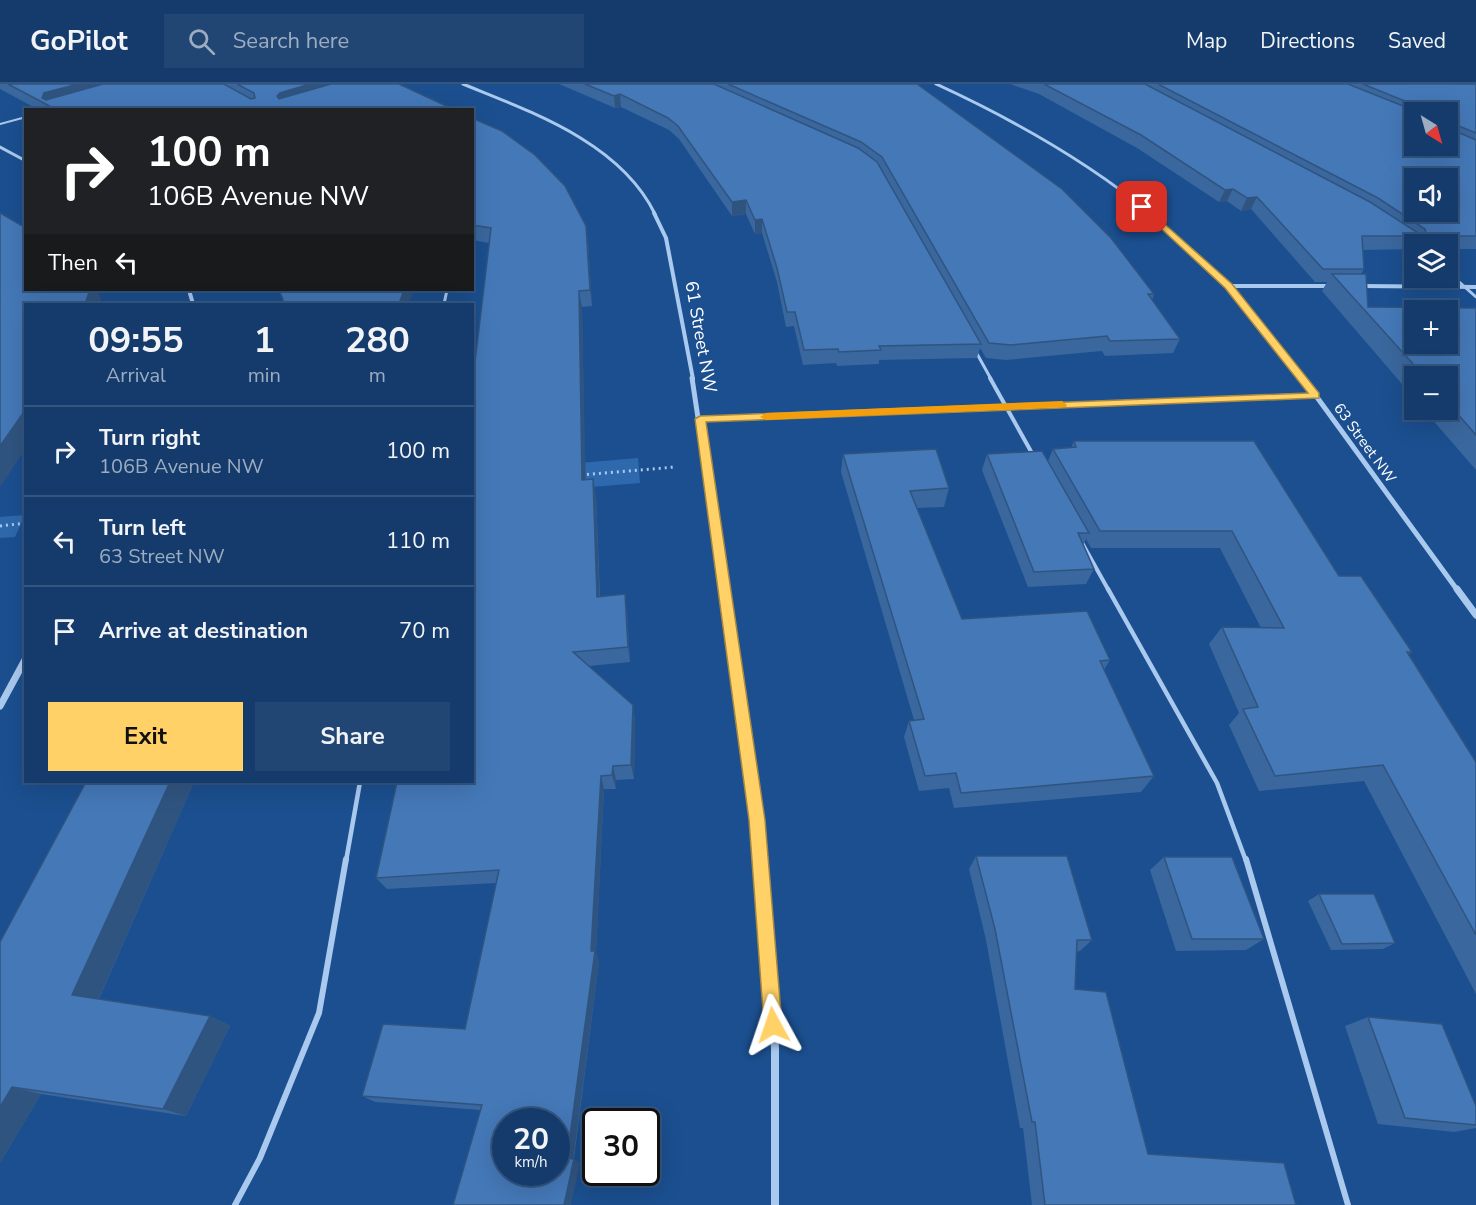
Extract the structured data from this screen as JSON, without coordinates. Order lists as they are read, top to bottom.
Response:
{
  "streets": {
    "street": ["61 Street NW", "63 Street NW"]
  },
  "north": "bottom right",
  "page": {
    "header": "GoPilot",
    "search": "Search here",
    "nav": ["Map", "Directions", "Saved"],
    "map_buttons": ["+", "−"],
    "turn": ["100 m", "106B Avenue NW"],
    "then": "Then",
    "eta": [
      "09:55",
      "Arrival",
      "1",
      "min",
      "280",
      "m"
    ],
    "list": [
      {
        "name": "Turn right",
        "note": "106B Avenue NW",
        "value": "100 m"
      },
      {
        "name": "Turn left",
        "note": "63 Street NW",
        "value": "110 m"
      },
      {
        "name": "Arrive at destination",
        "value": "70 m"
      }
    ],
    "buttons": ["Exit", "Share"],
    "speed": "20 km/h",
    "limit": "30"
  }
}
